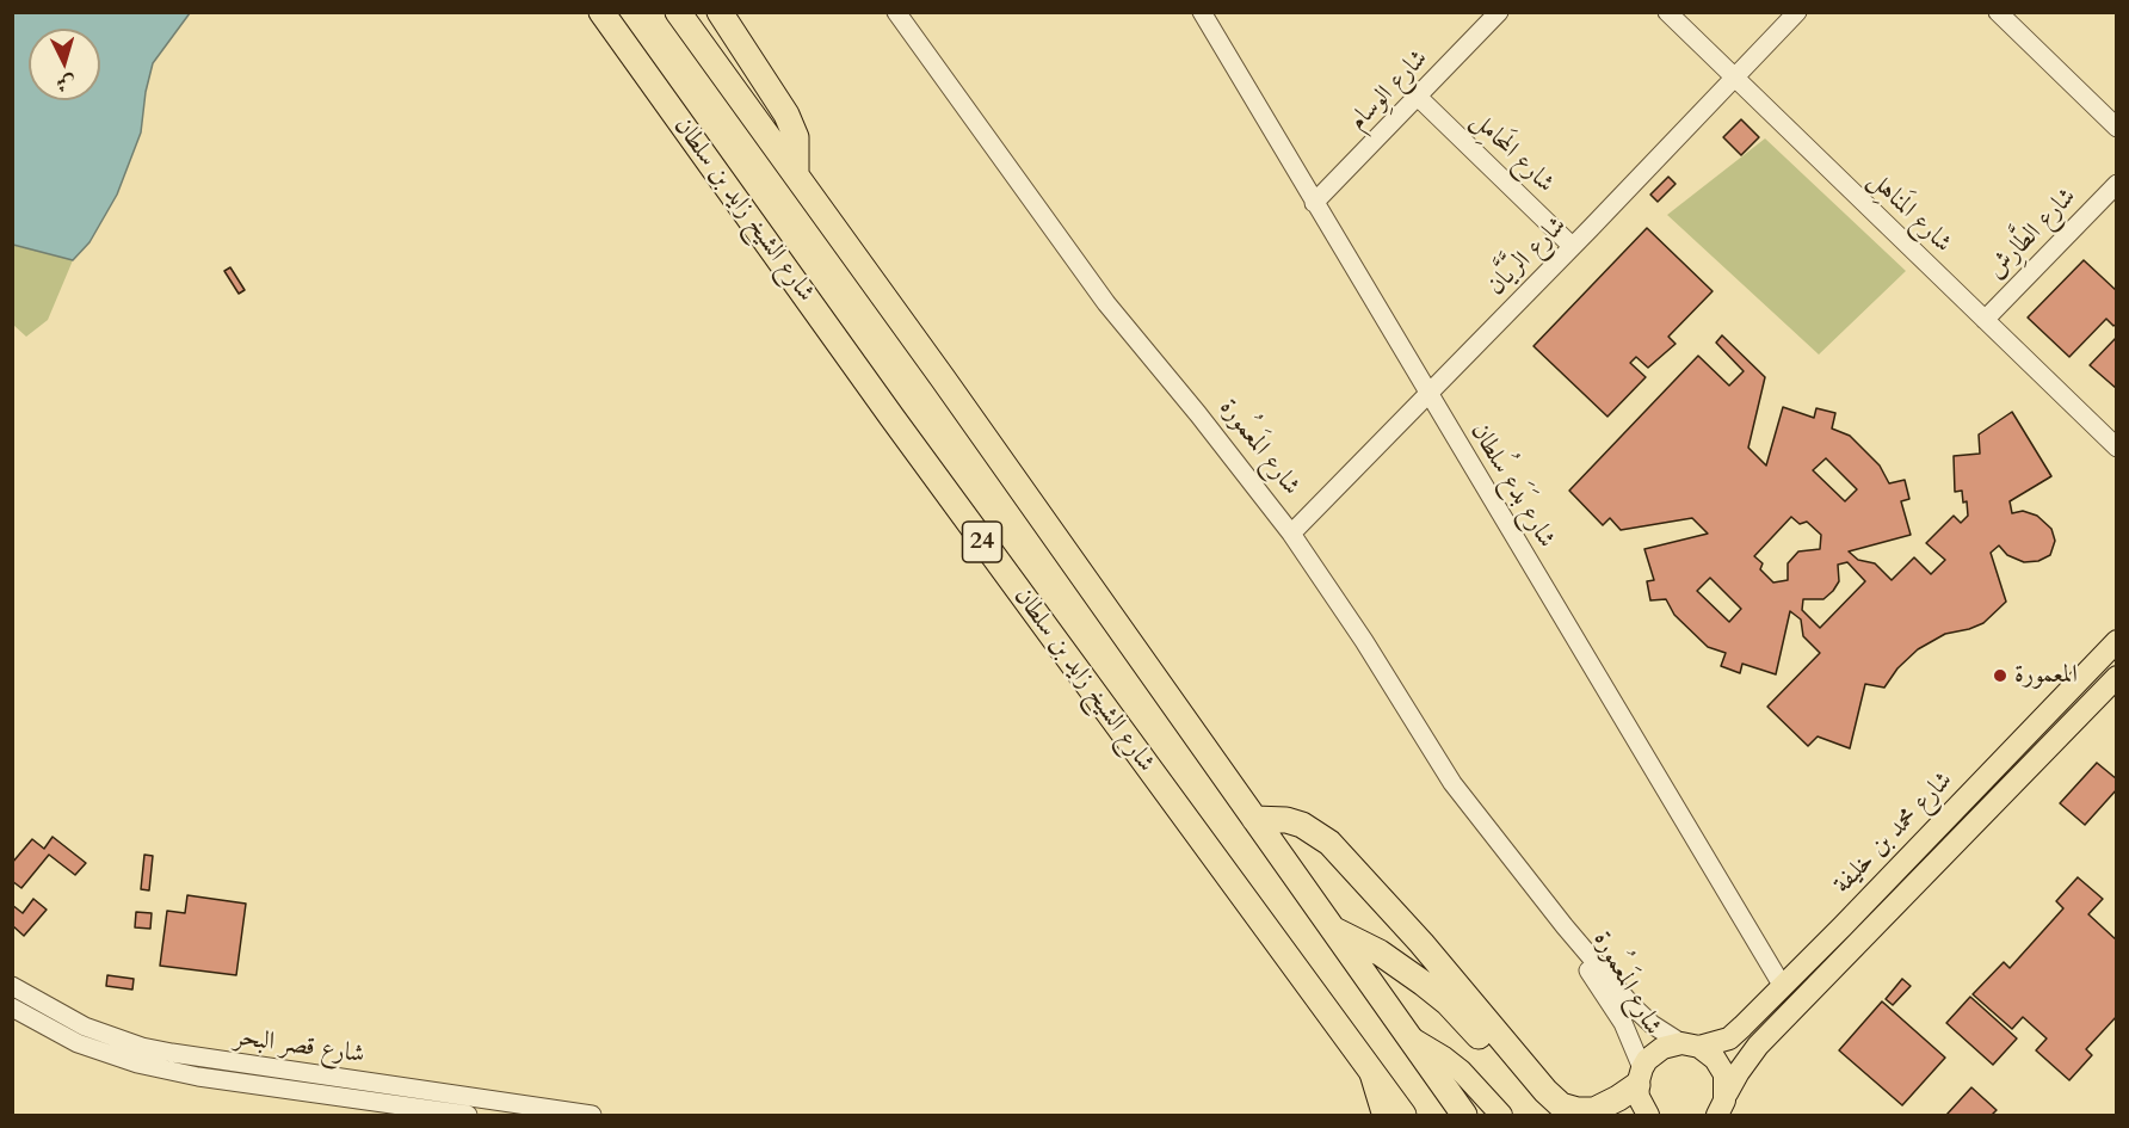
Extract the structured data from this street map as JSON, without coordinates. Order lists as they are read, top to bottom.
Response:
{
  "streets": {
    "highway": ["شارع الشيخ زايد بن سلطان", "24"],
    "main road": ["شارع محمد بن خليفة"],
    "street": [
      "شارع الوِسام",
      "شارع المَحامِل",
      "شارع المَناهِل",
      "شارع الطَّارِش",
      "شارع الرَّيَّان",
      "شارع المَعمُورة",
      "شارع بَدَع سُلطان",
      "شارع قصر البحر"
    ]
  },
  "crossings": [
    ["شارع الوِسام", "شارع المَحامِل"],
    ["شارع الوِسام", "شارع بَدَع سُلطان"],
    ["شارع المَحامِل", "شارع الرَّيَّان"],
    ["شارع المَناهِل", "شارع الطَّارِش"],
    ["شارع المَناهِل", "شارع الرَّيَّان"],
    ["شارع الرَّيَّان", "شارع المَعمُورة"],
    ["شارع الرَّيَّان", "شارع بَدَع سُلطان"],
    ["شارع المَعمُورة", "شارع محمد بن خليفة"],
    ["شارع بَدَع سُلطان", "شارع محمد بن خليفة"]
  ],
  "places": ["المعمورة"],
  "north": "bottom"
}
